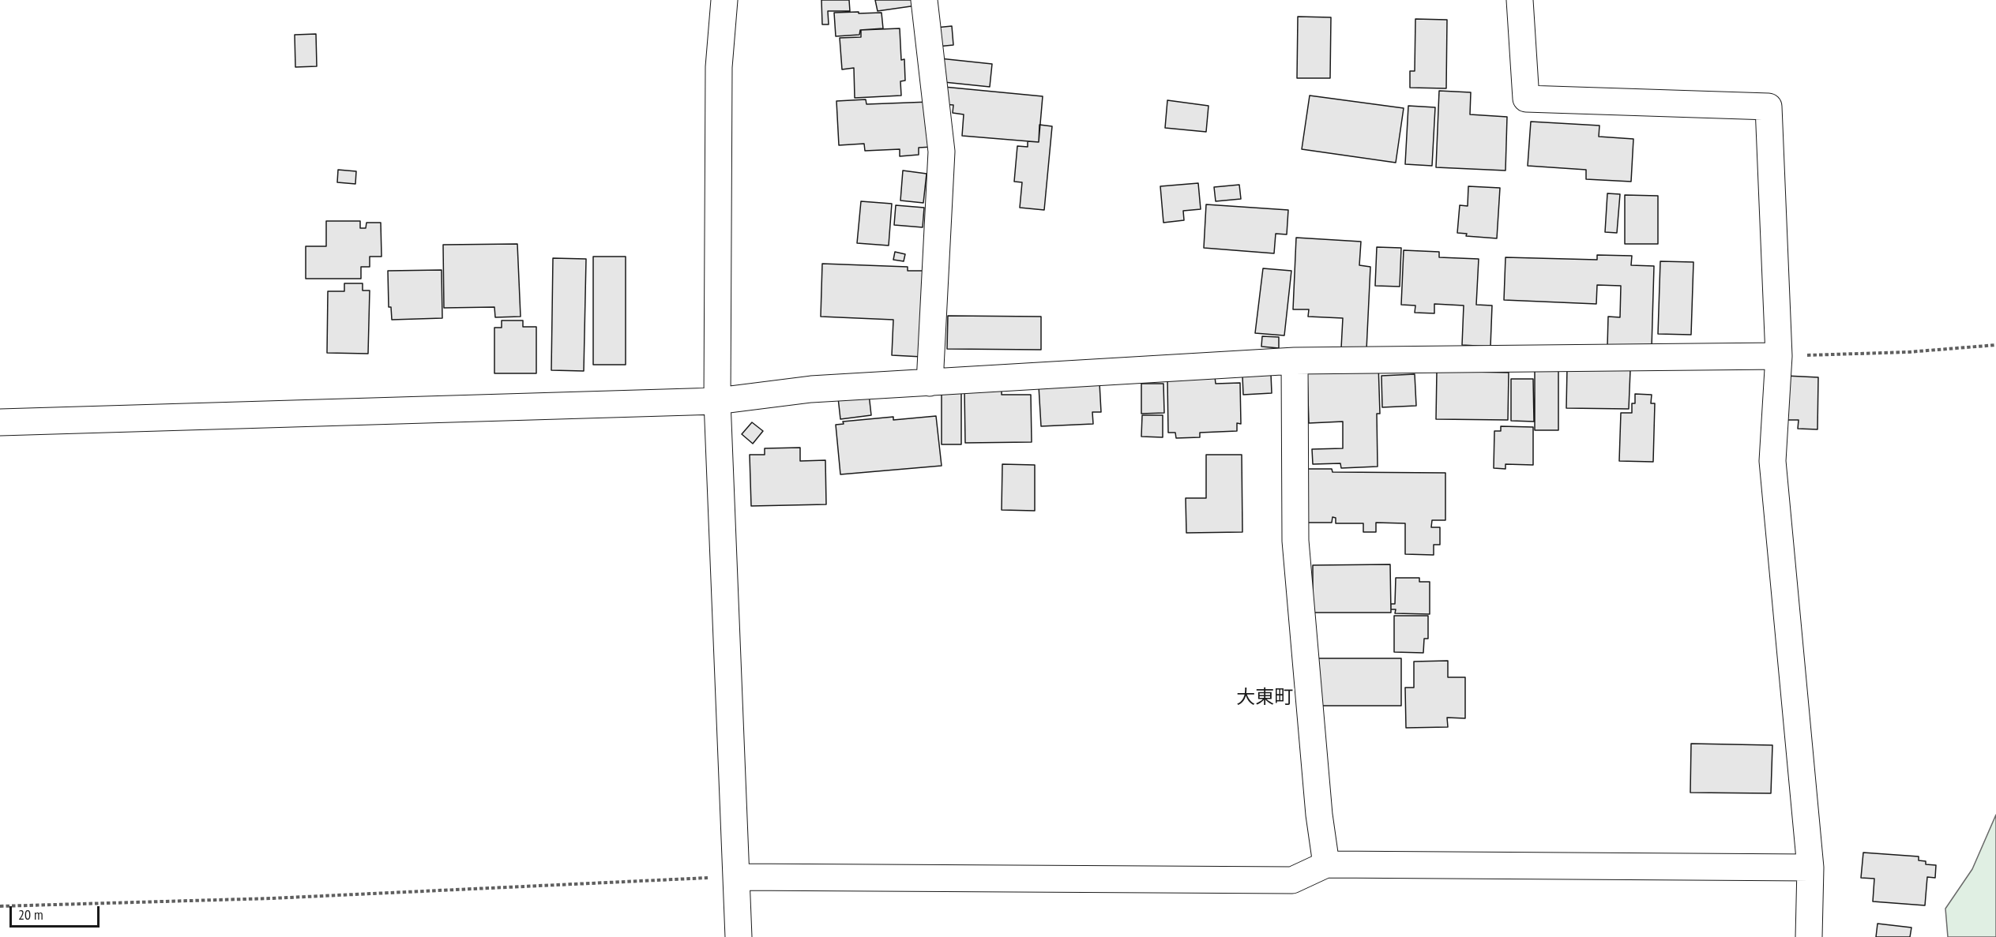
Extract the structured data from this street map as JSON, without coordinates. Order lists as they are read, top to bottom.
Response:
{
  "districts": ["大東町"],
  "scale_bar": "20 m"
}
